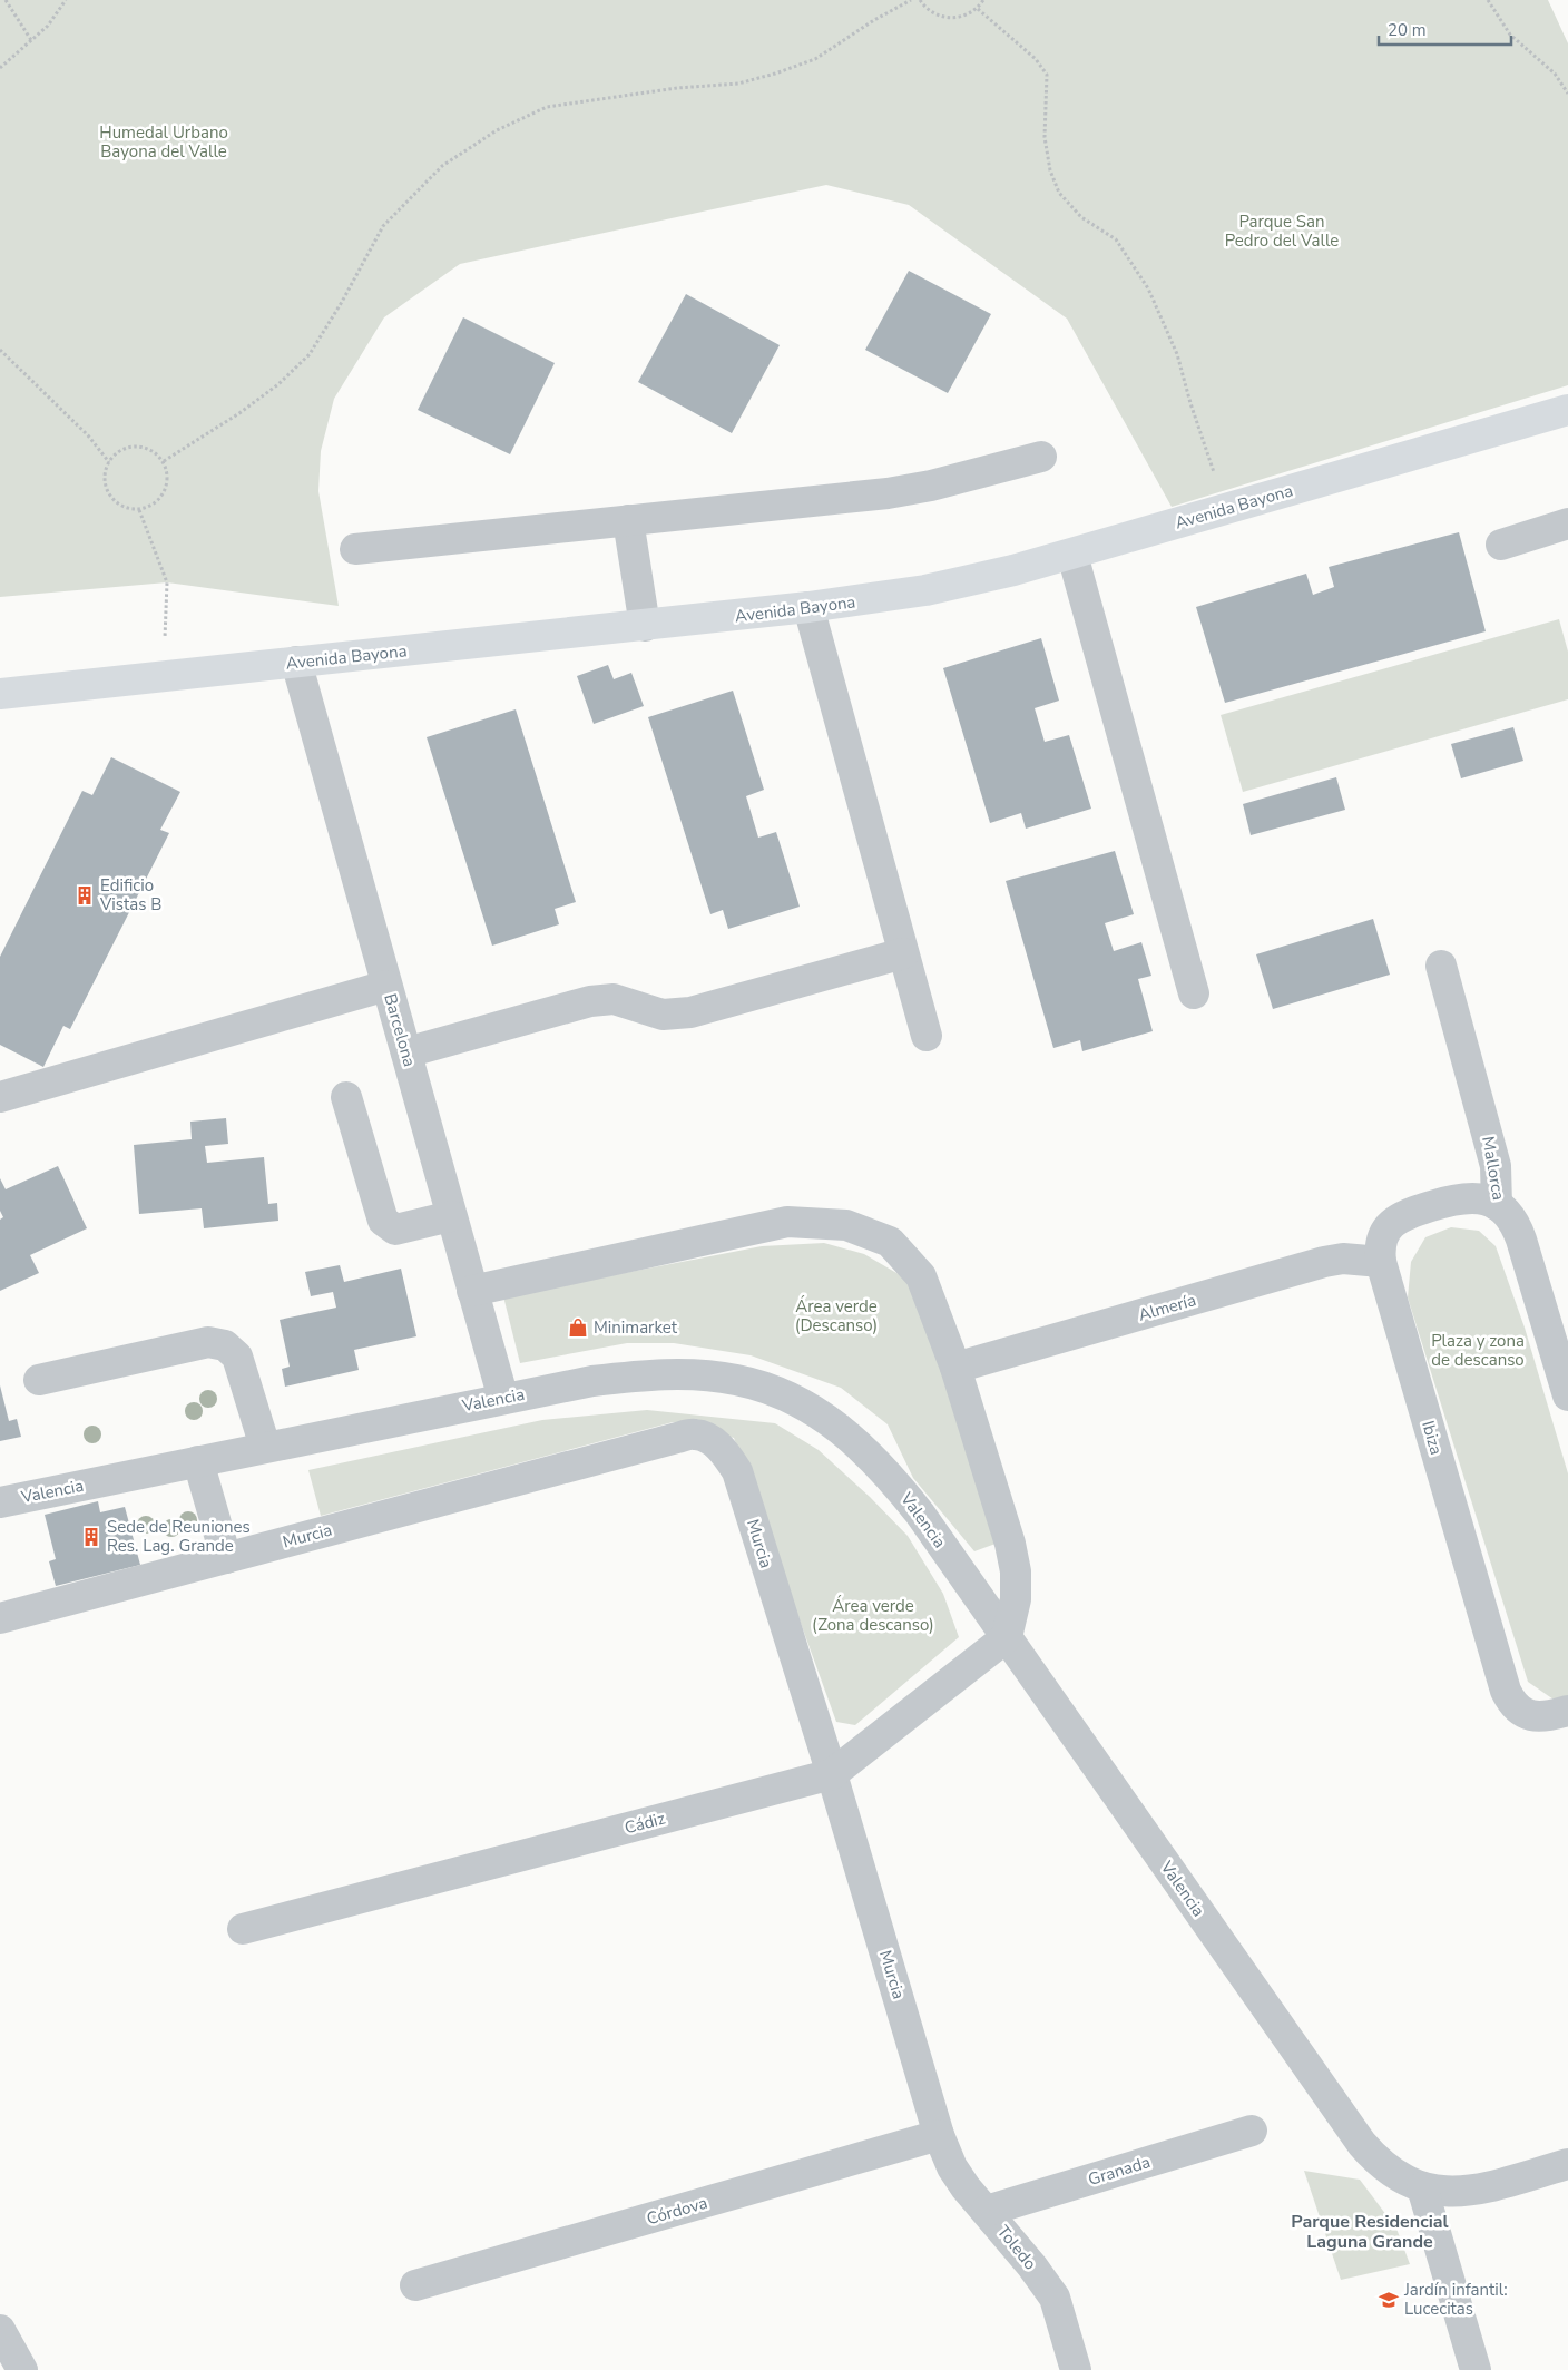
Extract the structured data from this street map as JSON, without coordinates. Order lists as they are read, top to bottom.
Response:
{
  "streets": {
    "main road": ["Avenida Bayona"],
    "street": [
      "Barcelona",
      "Mallorca",
      "Almería",
      "Valencia",
      "Ibiza",
      "Murcia",
      "Cádiz",
      "Granada",
      "Córdova",
      "Toledo"
    ]
  },
  "crossings": [
    ["Avenida Bayona", "Barcelona"],
    ["Barcelona", "Valencia"],
    ["Mallorca", "Ibiza"],
    ["Almería", "Ibiza"],
    ["Valencia", "Cádiz"],
    ["Murcia", "Cádiz"],
    ["Murcia", "Córdova"],
    ["Murcia", "Toledo"],
    ["Granada", "Toledo"],
    ["Córdova", "Toledo"]
  ],
  "districts": ["Parque Residencial Laguna Grande"],
  "parks": [
    "Humedal Urbano Bayona del Valle",
    "Parque San Pedro del Valle",
    "Área verde (Descanso)",
    "Plaza y zona de descanso",
    "Área verde (Zona descanso)"
  ],
  "places": {
    "building": ["Edificio Vistas B", "Sede de Reuniones Res. Lag. Grande"],
    "shop": ["Minimarket"],
    "school or university": ["Jardín infantil: Lucecitas"]
  },
  "scale_bar": "20 m"
}
